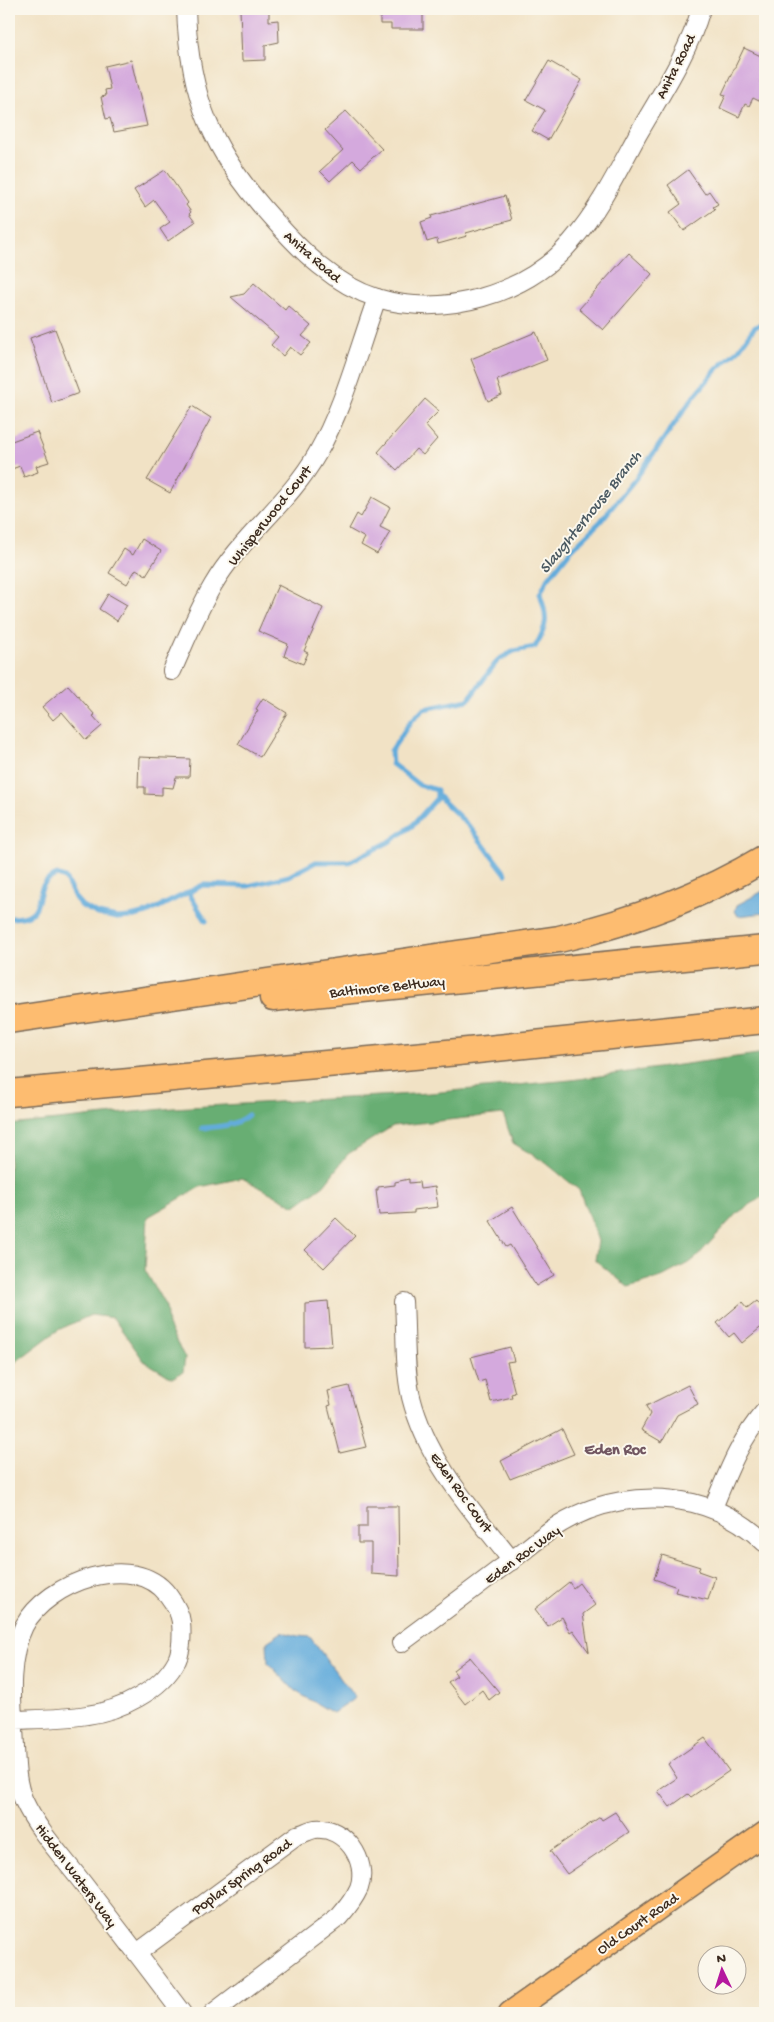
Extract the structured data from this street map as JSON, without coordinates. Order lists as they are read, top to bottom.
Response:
{
  "streets": {
    "highway": ["Baltimore Beltway"],
    "main road": ["Old Court Road"],
    "street": [
      "Anita Road",
      "Whisperwood Court",
      "Eden Roc Court",
      "Eden Roc Way",
      "Hidden Waters Way",
      "Poplar Spring Road"
    ]
  },
  "crossings": [
    ["Anita Road", "Whisperwood Court"],
    ["Eden Roc Court", "Eden Roc Way"],
    ["Hidden Waters Way", "Poplar Spring Road"]
  ],
  "districts": ["Eden Roc"],
  "water": ["Slaughterhouse Branch"],
  "north": "top"
}
